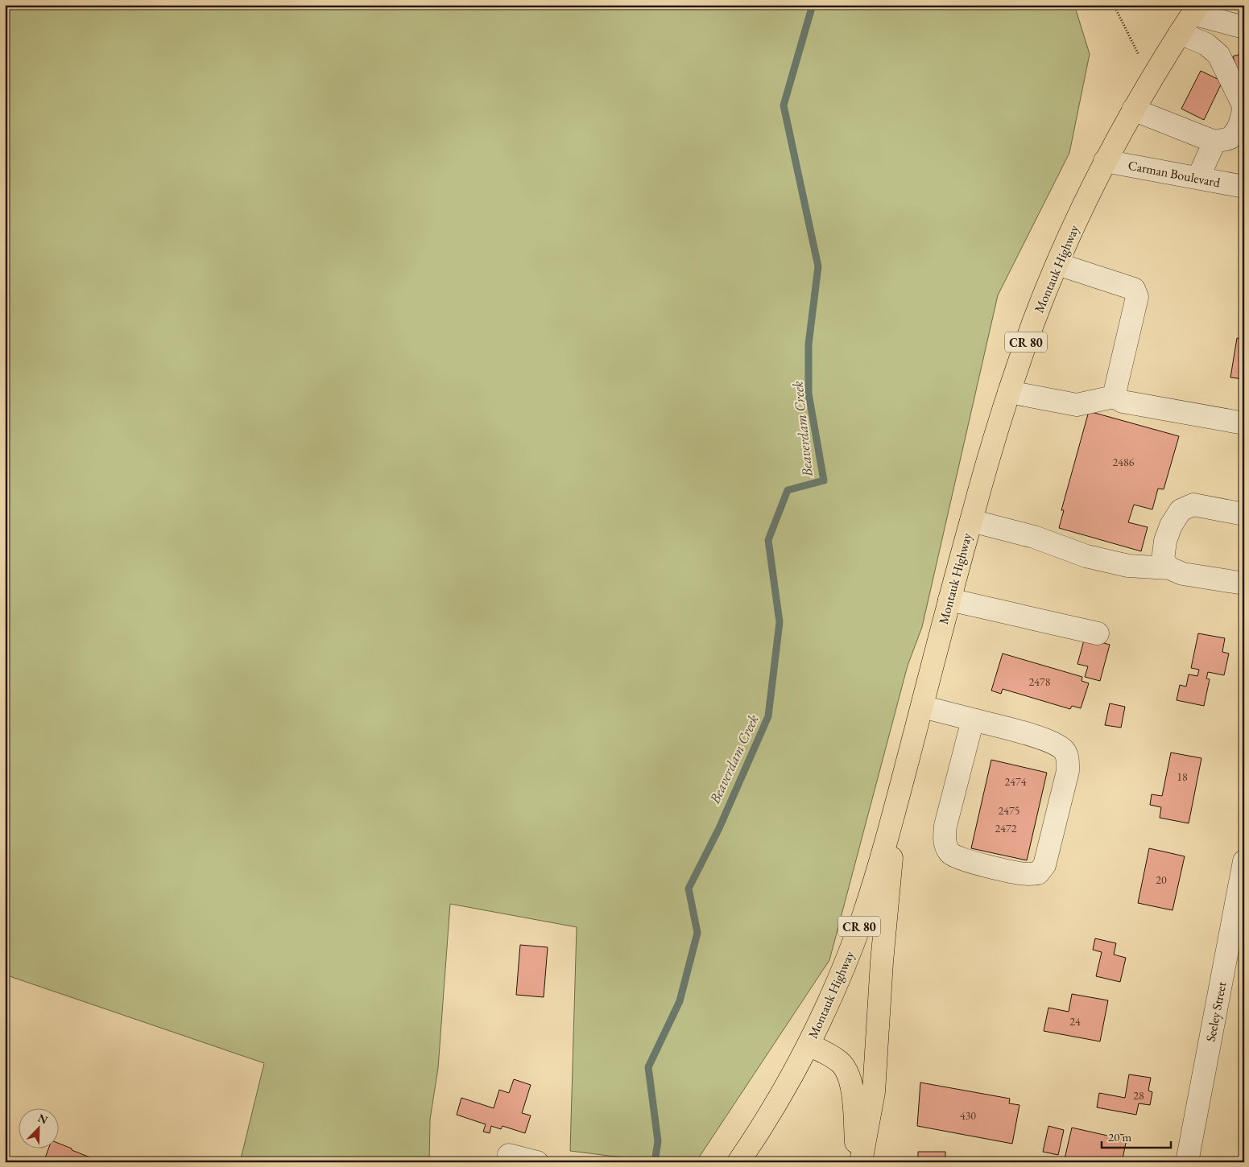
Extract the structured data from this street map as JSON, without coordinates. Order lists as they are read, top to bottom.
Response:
{
  "streets": {
    "main road": ["Montauk Highway", "CR 80"],
    "street": ["Carman Boulevard", "Seeley Street"]
  },
  "crossings": [
    ["Carman Boulevard", "Montauk Highway"]
  ],
  "water": ["Beaverdam Creek"],
  "house_numbers": [
    "2486",
    "2478",
    "18",
    "2474",
    "2475",
    "2472",
    "20",
    "24",
    "28",
    "430"
  ],
  "scale_bar": "20 m",
  "north": "top right"
}
